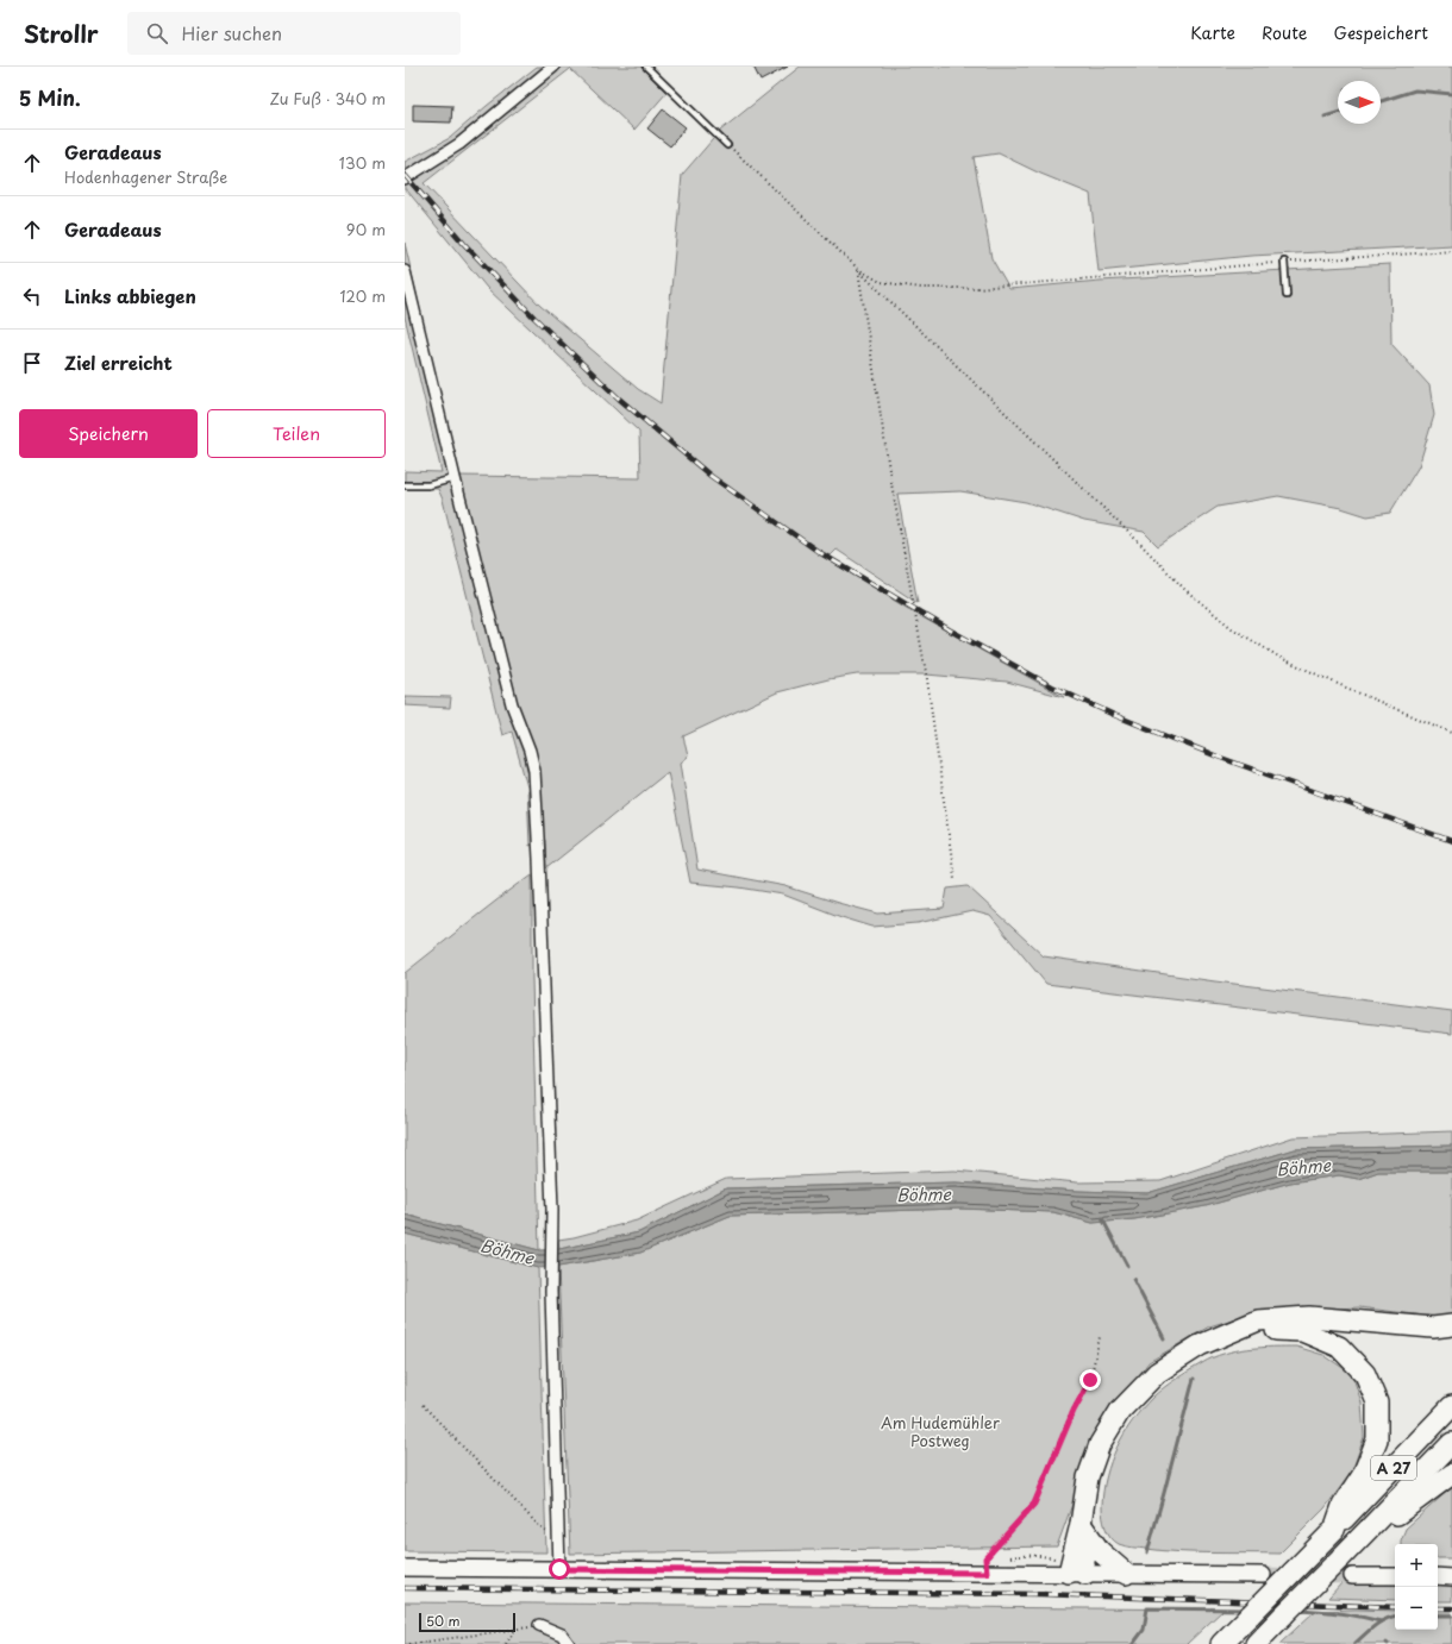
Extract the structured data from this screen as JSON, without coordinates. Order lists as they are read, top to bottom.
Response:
{
  "streets": {
    "highway": ["A 27"]
  },
  "water": ["Böhme"],
  "parks": ["Am Hudemühler Postweg"],
  "scale_bar": "50 m",
  "north": "right",
  "page": {
    "header": "Strollr",
    "search": "Hier suchen",
    "nav": ["Karte", "Route", "Gespeichert"],
    "heading": ["5 Min.", "Zu Fuß · 340 m"],
    "list": [
      ["Geradeaus", "Hodenhagener Straße", "130 m"],
      ["Geradeaus", "90 m"],
      ["Links abbiegen", "120 m"],
      "Ziel erreicht"
    ],
    "buttons": ["Speichern", "Teilen"],
    "map_buttons": ["+", "−"],
    "scale": "50 m"
  }
}
